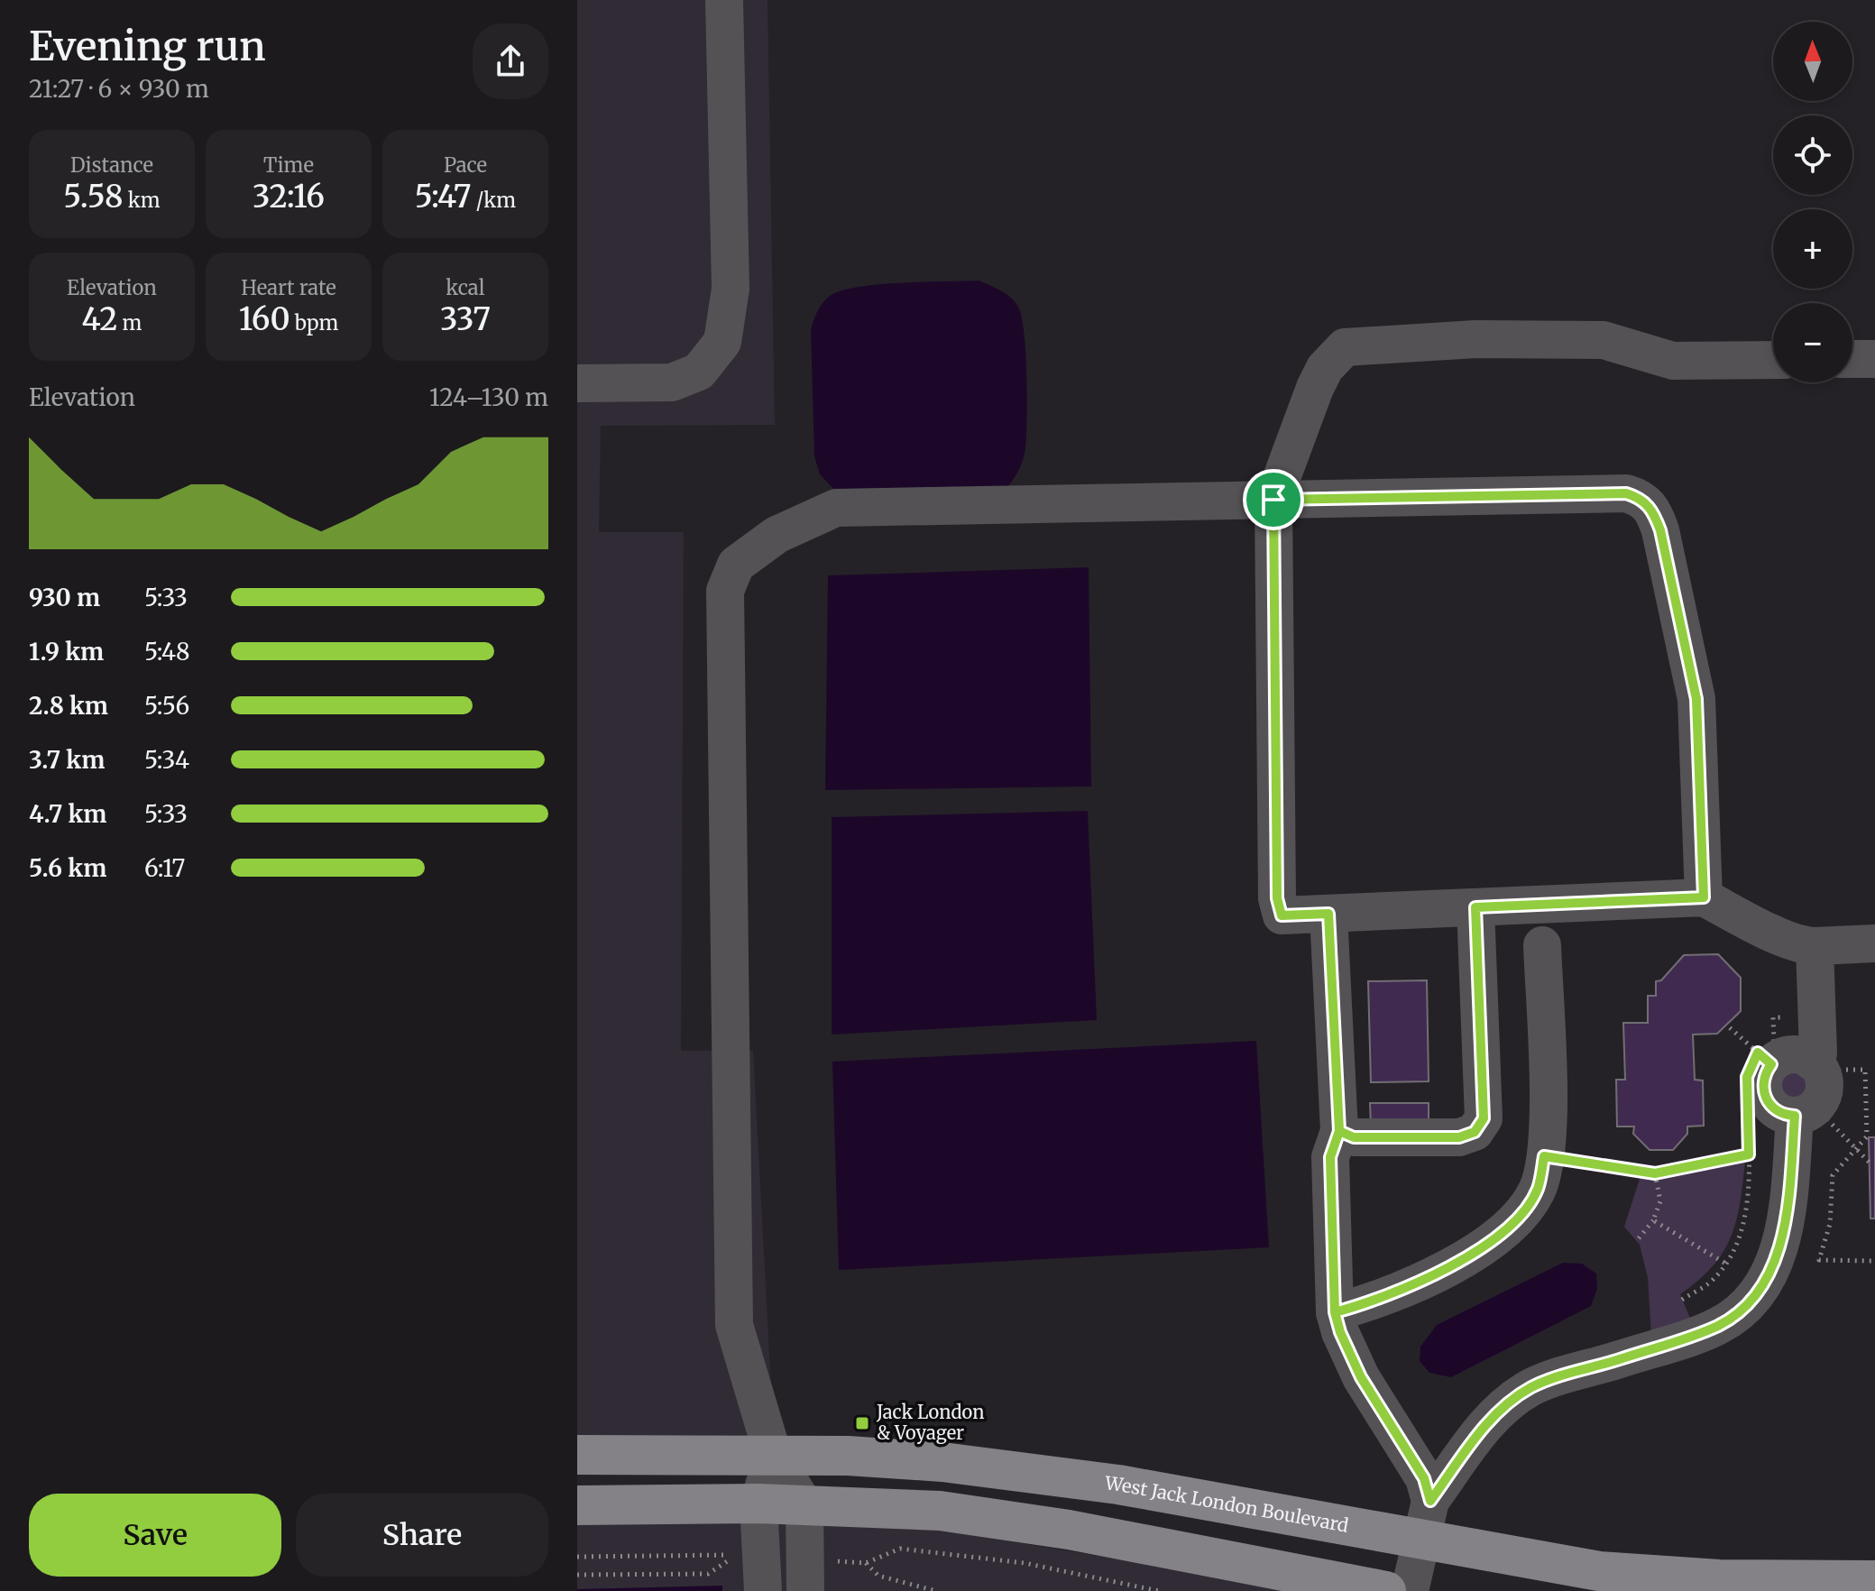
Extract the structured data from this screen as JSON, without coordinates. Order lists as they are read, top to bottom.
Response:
{
  "streets": {
    "main road": ["West Jack London Boulevard"]
  },
  "places": {
    "transit": ["Jack London & Voyager"]
  },
  "north": "top",
  "page": {
    "heading": ["Evening run", "21:27 · 6 × 930 m"],
    "map_buttons": ["+", "−"],
    "stats": [
      ["Distance", "5.58 km"],
      ["Time", "32:16"],
      ["Pace", "5:47 /km"],
      ["Elevation", "42 m"],
      ["Heart rate", "160 bpm"],
      ["kcal", "337"]
    ],
    "chart": ["Elevation", "124–130 m"],
    "list": [
      {
        "name": "930 m",
        "note": "5:33"
      },
      {
        "name": "1.9 km",
        "note": "5:48"
      },
      {
        "name": "2.8 km",
        "note": "5:56"
      },
      {
        "name": "3.7 km",
        "note": "5:34"
      },
      {
        "name": "4.7 km",
        "note": "5:33"
      },
      {
        "name": "5.6 km",
        "note": "6:17"
      }
    ],
    "buttons": ["Save", "Share"]
  }
}
